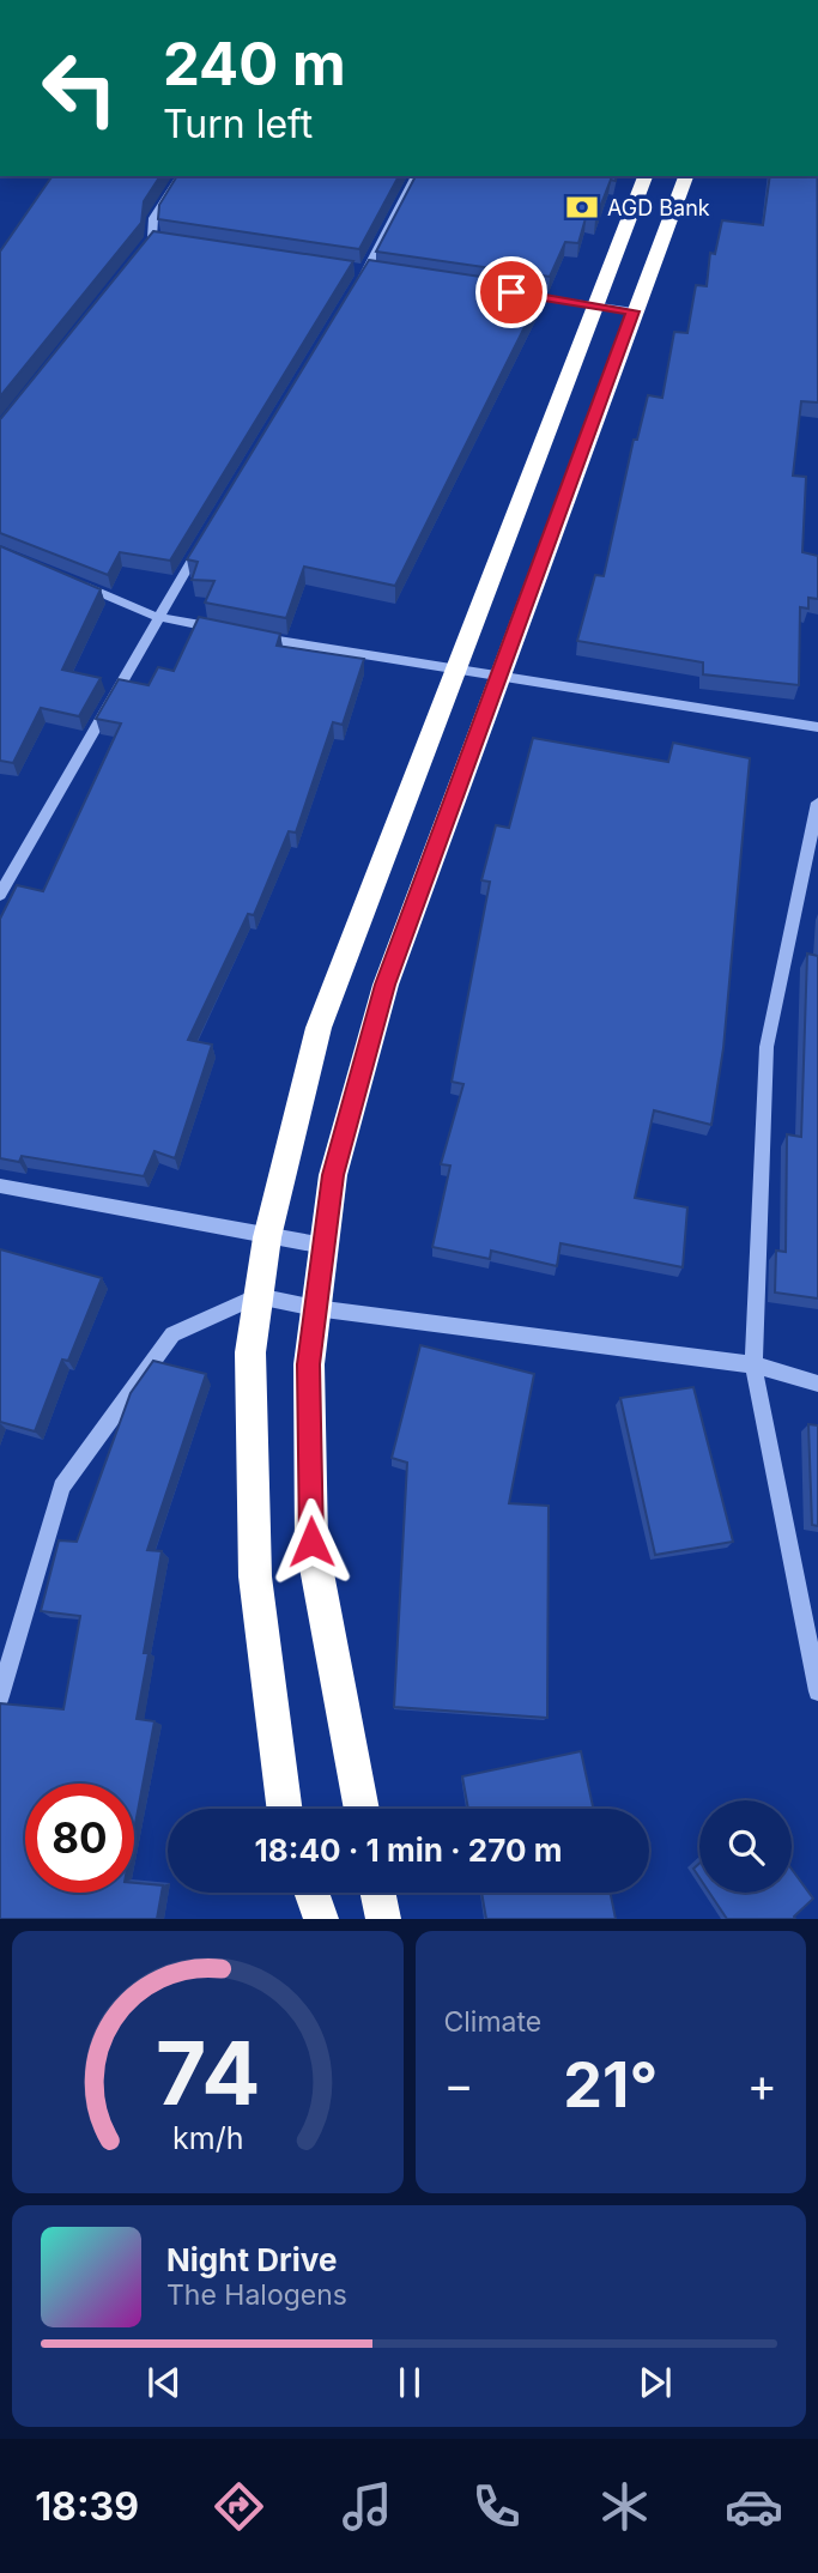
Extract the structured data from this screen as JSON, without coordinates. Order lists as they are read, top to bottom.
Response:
{
  "places": {
    "bank": ["AGD Bank"]
  },
  "page": {
    "turn": ["240 m", "Turn left"],
    "limit": "80",
    "trip": "18:40 · 1 min · 270 m",
    "tile": "Climate",
    "heat": ["−", "21°", "+"],
    "song": ["Night Drive", "The Halogens"],
    "tabs": "18:39",
    "gauge": ["74", "km/h"]
  }
}
